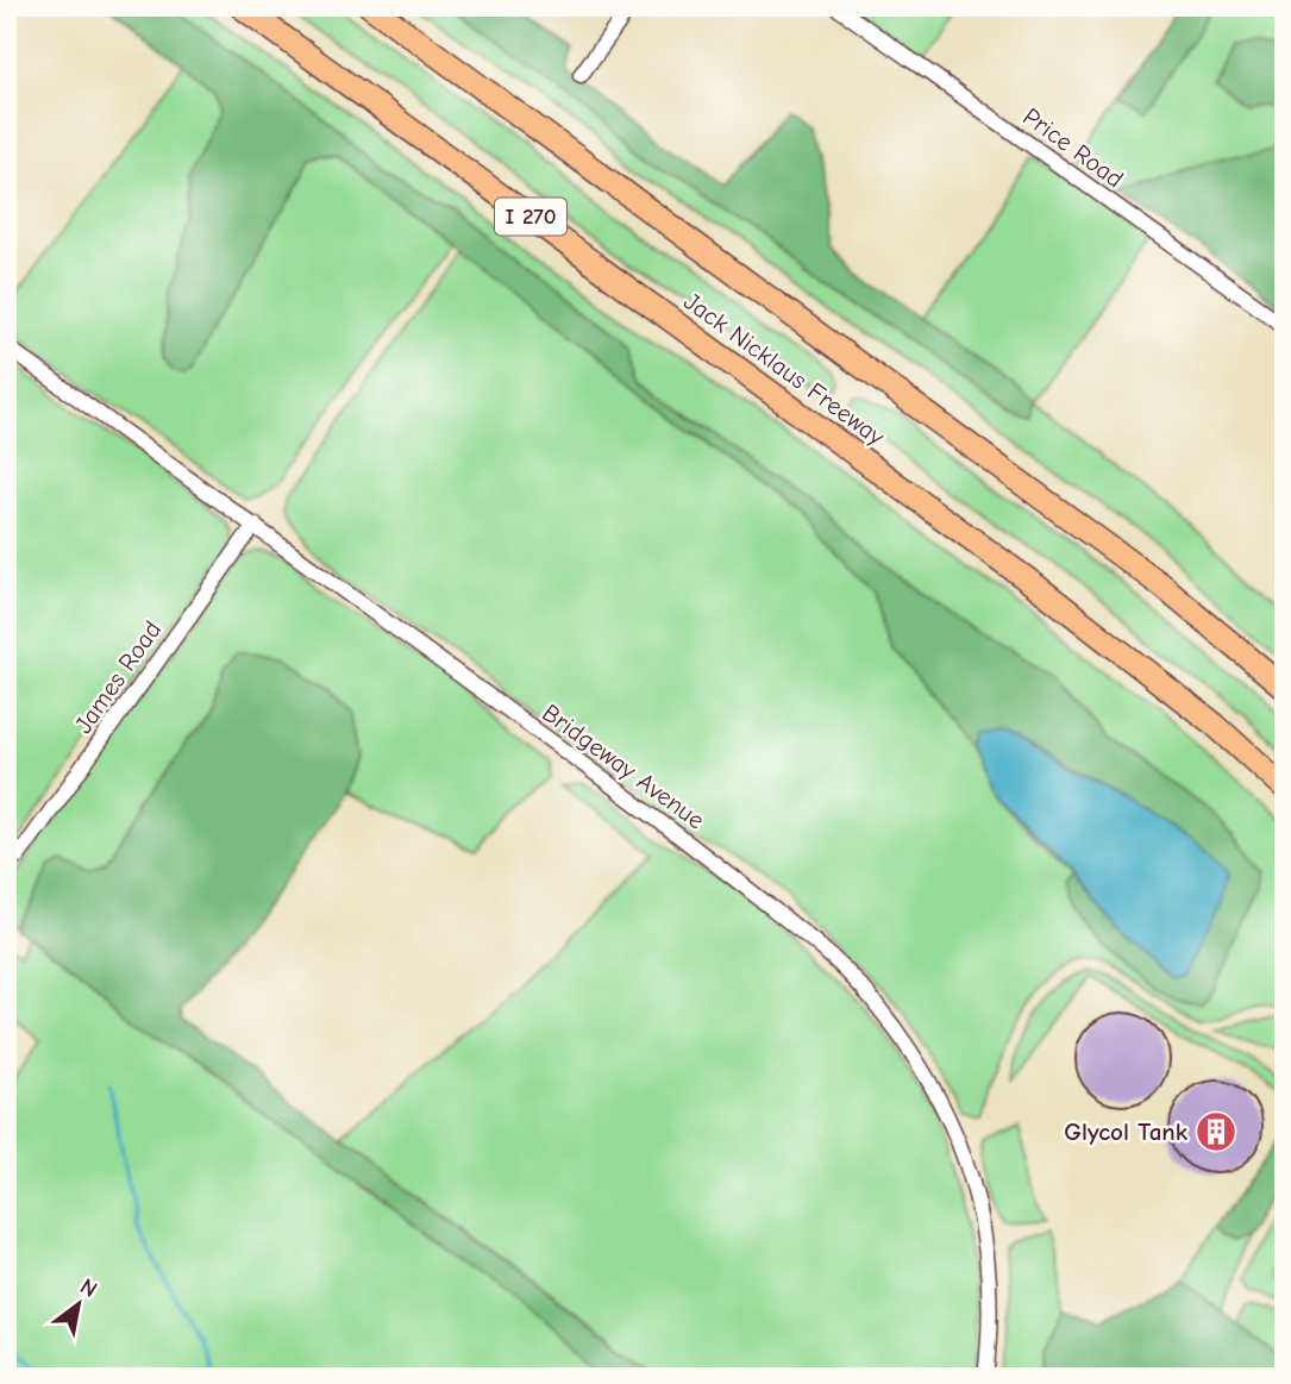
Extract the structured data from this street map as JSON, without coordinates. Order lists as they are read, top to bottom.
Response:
{
  "streets": {
    "highway": ["I 270", "Jack Nicklaus Freeway"],
    "street": ["Price Road", "James Road", "Bridgeway Avenue"]
  },
  "crossings": [
    ["James Road", "Bridgeway Avenue"]
  ],
  "places": {
    "building": ["Glycol Tank"]
  },
  "north": "top right"
}
